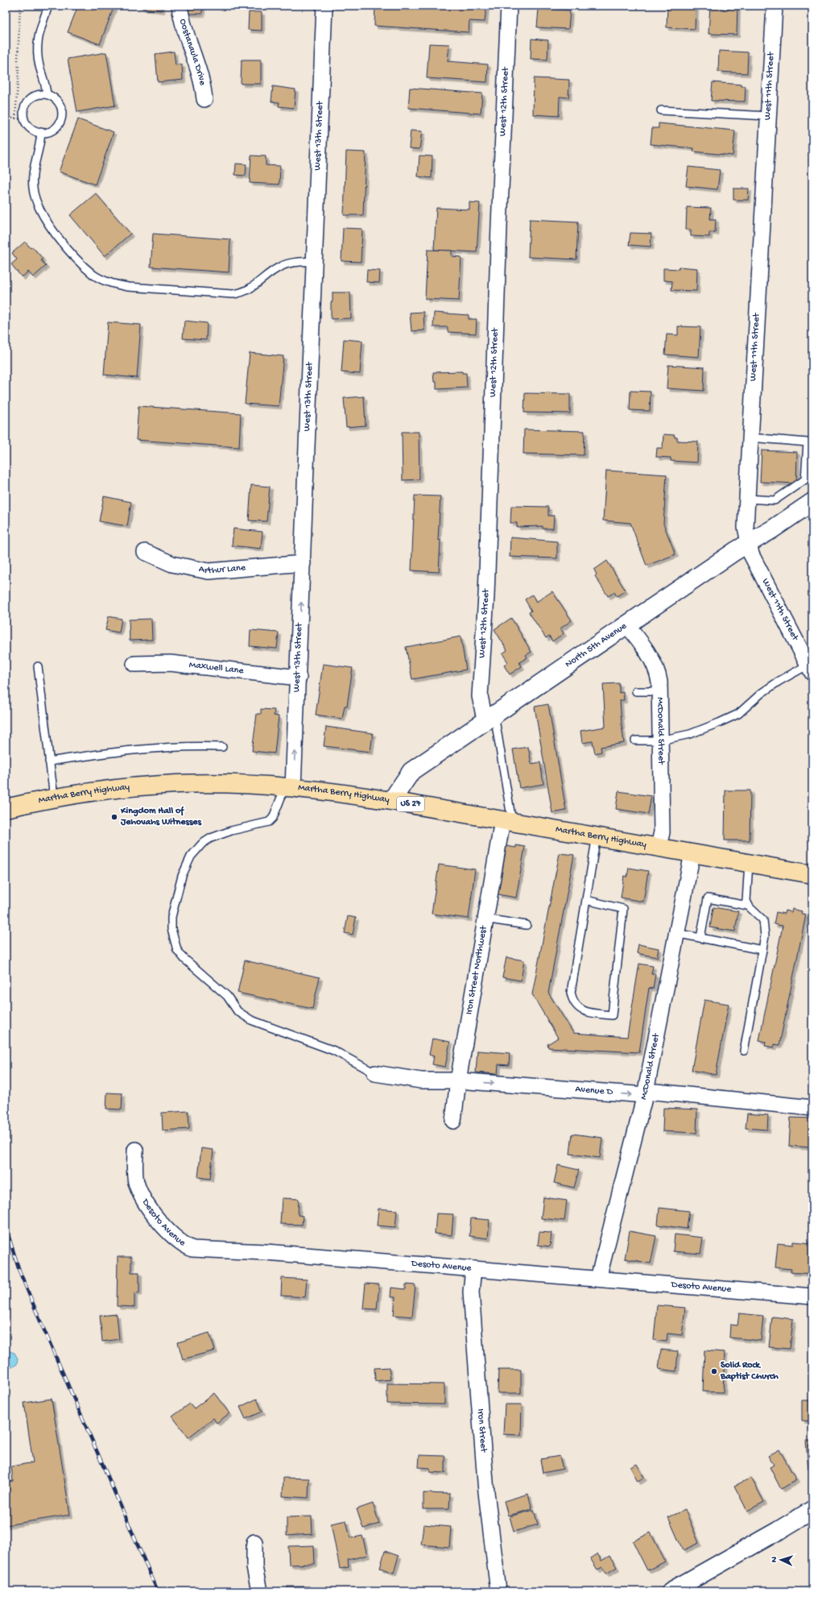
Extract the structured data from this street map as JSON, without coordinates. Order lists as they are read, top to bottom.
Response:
{
  "streets": {
    "main road": ["Martha Berry Highway", "US 27"],
    "street": [
      "Oostanaula Drive",
      "West 11th Street",
      "West 12th Street",
      "West 13th Street",
      "Arthur Lane",
      "North 5th Avenue",
      "Maxwell Lane",
      "McDonald Street",
      "Iron Street Northwest",
      "Avenue D",
      "Desoto Avenue",
      "Iron Street"
    ]
  },
  "crossings": [
    ["West 11th Street", "North 5th Avenue"],
    ["West 12th Street", "North 5th Avenue"],
    ["West 13th Street", "Arthur Lane"],
    ["West 13th Street", "Maxwell Lane"],
    ["West 13th Street", "Martha Berry Highway"],
    ["North 5th Avenue", "McDonald Street"],
    ["North 5th Avenue", "Martha Berry Highway"],
    ["McDonald Street", "Martha Berry Highway"],
    ["McDonald Street", "Avenue D"],
    ["McDonald Street", "Desoto Avenue"],
    ["Martha Berry Highway", "Iron Street Northwest"],
    ["Iron Street Northwest", "Avenue D"],
    ["Desoto Avenue", "Iron Street"]
  ],
  "one_way": ["Avenue D"],
  "places": ["Kingdom Hall of Jehovahs Witnesses", "Solid Rock Baptist Church"],
  "north": "left"
}
